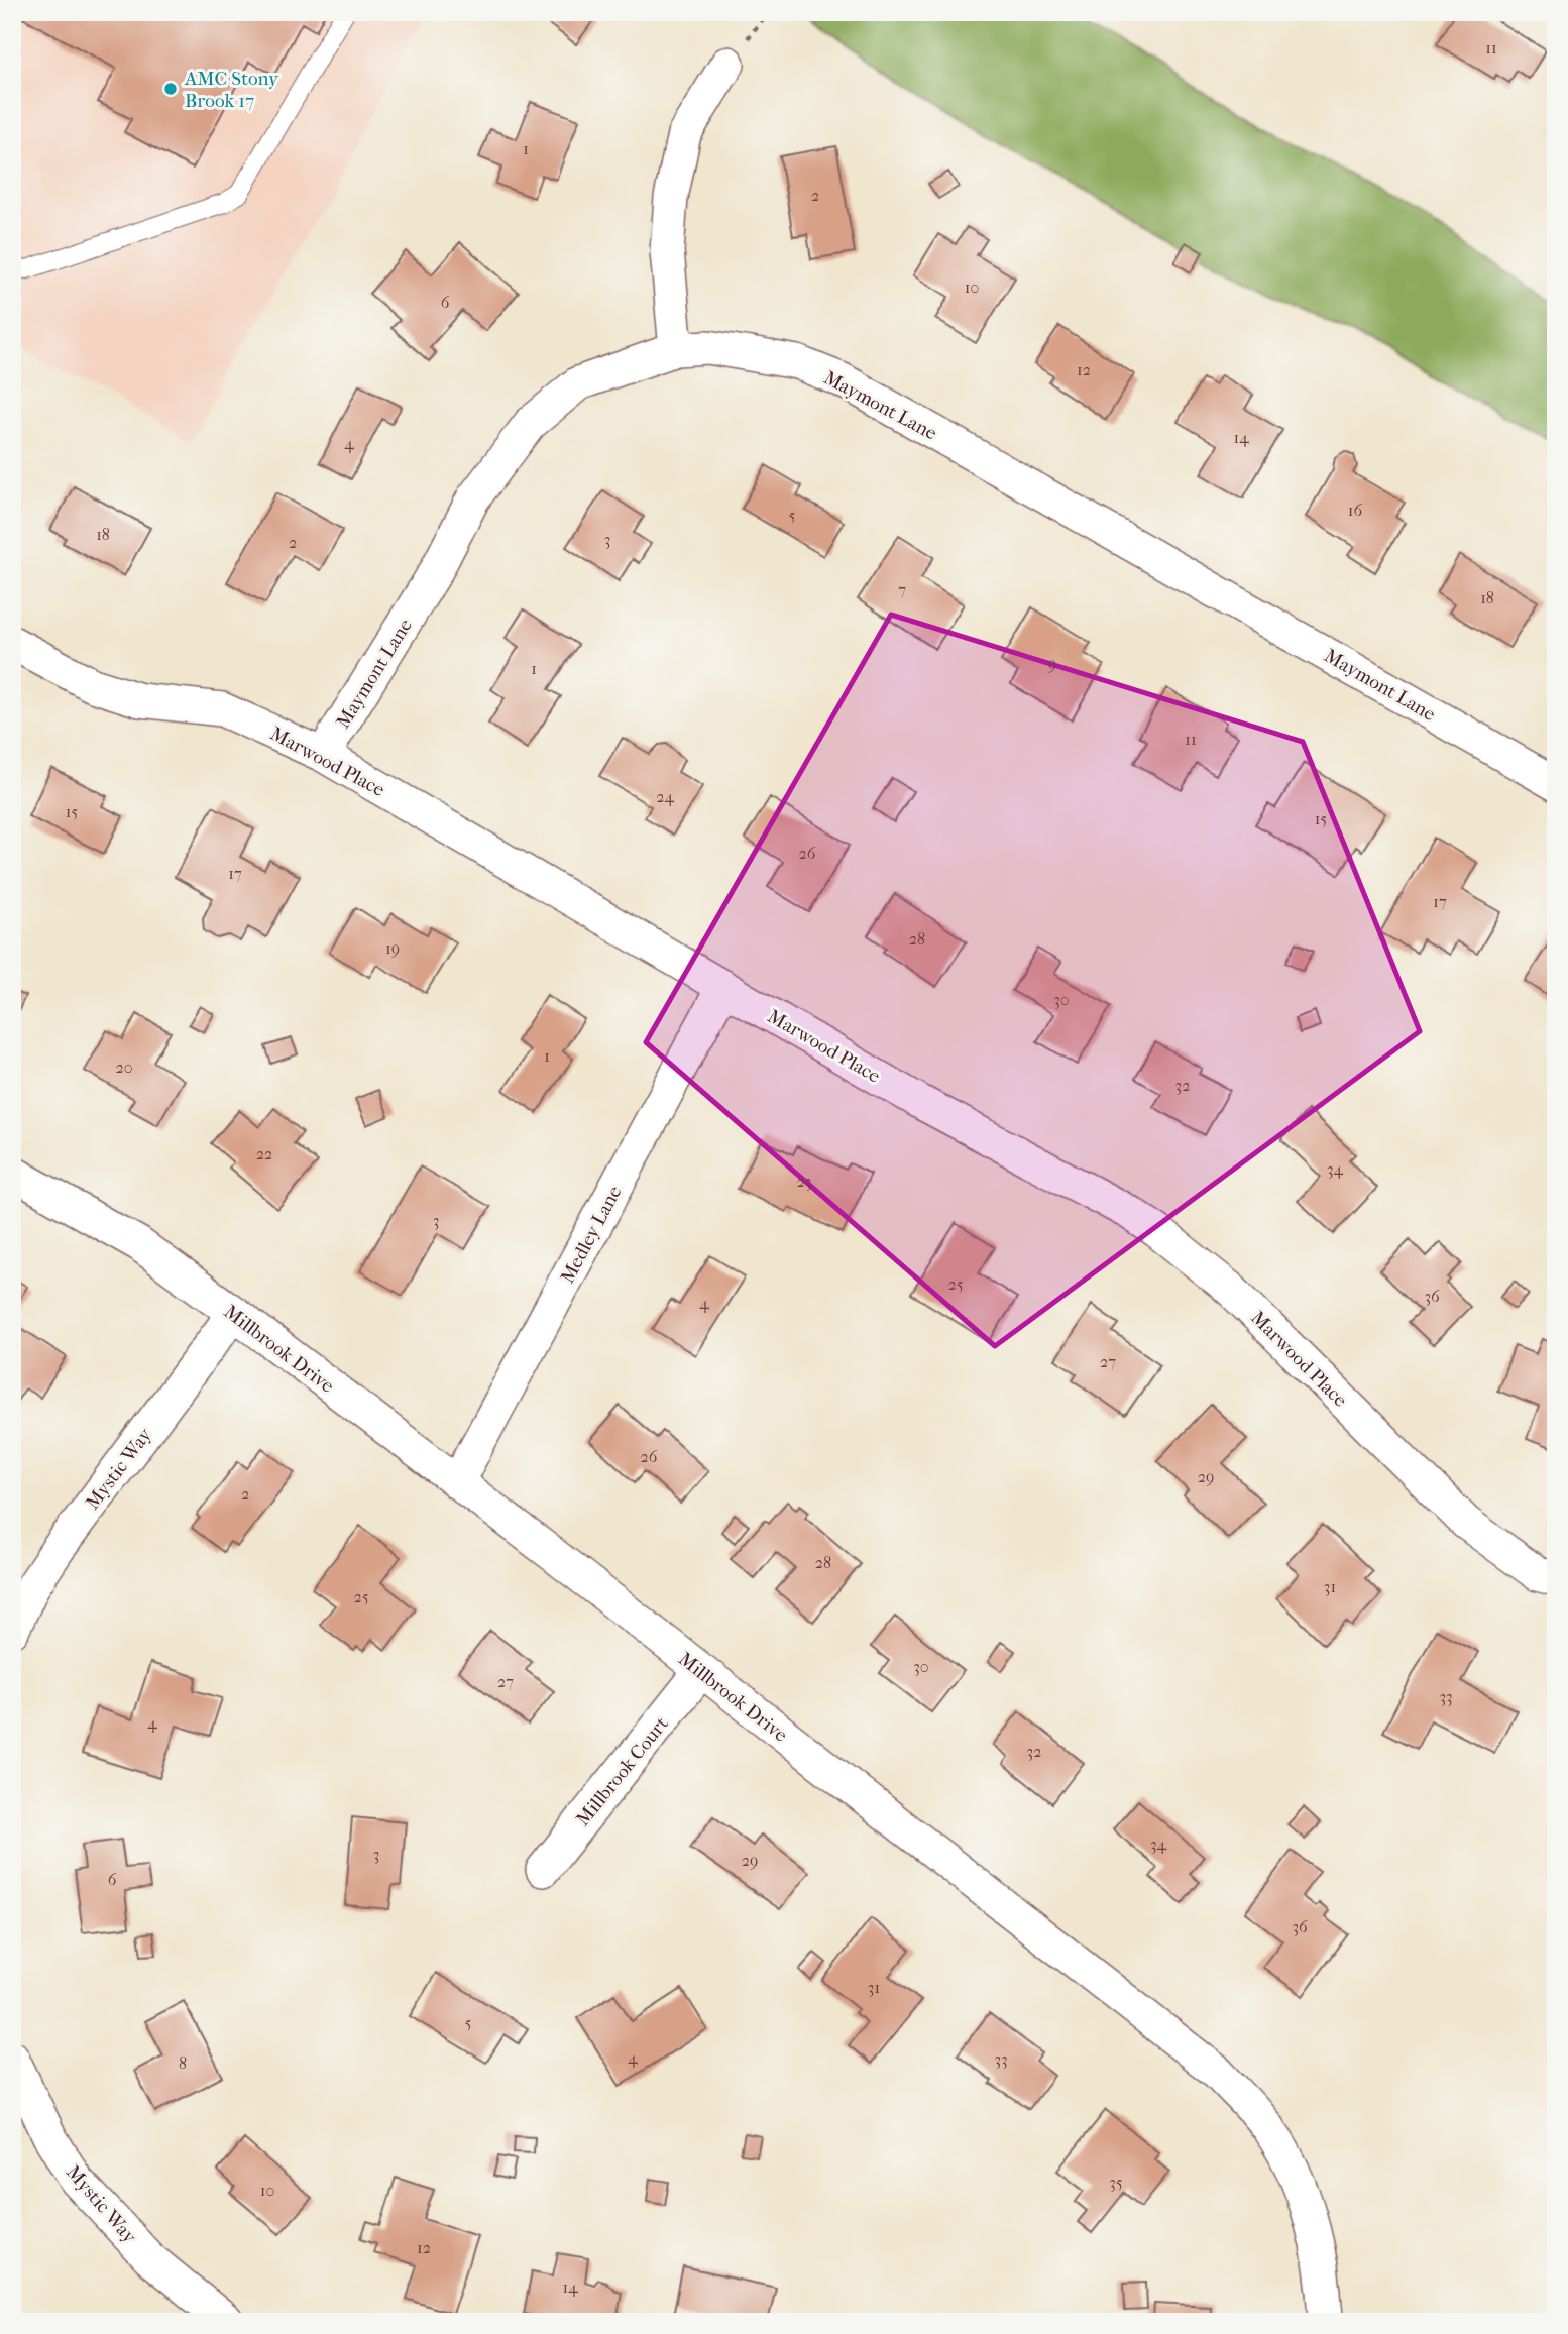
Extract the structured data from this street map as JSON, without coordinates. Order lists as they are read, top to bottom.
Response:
{
  "streets": {
    "street": [
      "Maymont Lane",
      "Marwood Place",
      "Medley Lane",
      "Millbrook Drive",
      "Mystic Way",
      "Millbrook Court"
    ]
  },
  "crossings": [
    ["Maymont Lane", "Marwood Place"],
    ["Marwood Place", "Medley Lane"],
    ["Medley Lane", "Millbrook Drive"],
    ["Millbrook Drive", "Mystic Way"],
    ["Millbrook Drive", "Millbrook Court"]
  ],
  "places": ["AMC Stony Brook 17"],
  "house_numbers": [
    "11",
    "1",
    "2",
    "10",
    "6",
    "12",
    "14",
    "4",
    "16",
    "5",
    "18",
    "3",
    "2",
    "7",
    "18",
    "9",
    "1",
    "11",
    "24",
    "15",
    "15",
    "26",
    "17",
    "17",
    "28",
    "19",
    "30",
    "1",
    "20",
    "32",
    "22",
    "34",
    "23",
    "3",
    "25",
    "36",
    "4",
    "27",
    "26",
    "29",
    "2",
    "28",
    "31",
    "25",
    "30",
    "27",
    "33",
    "4",
    "32",
    "34",
    "3",
    "29",
    "6",
    "36",
    "31",
    "5",
    "4",
    "33",
    "8",
    "35",
    "10",
    "12",
    "14"
  ]
}
